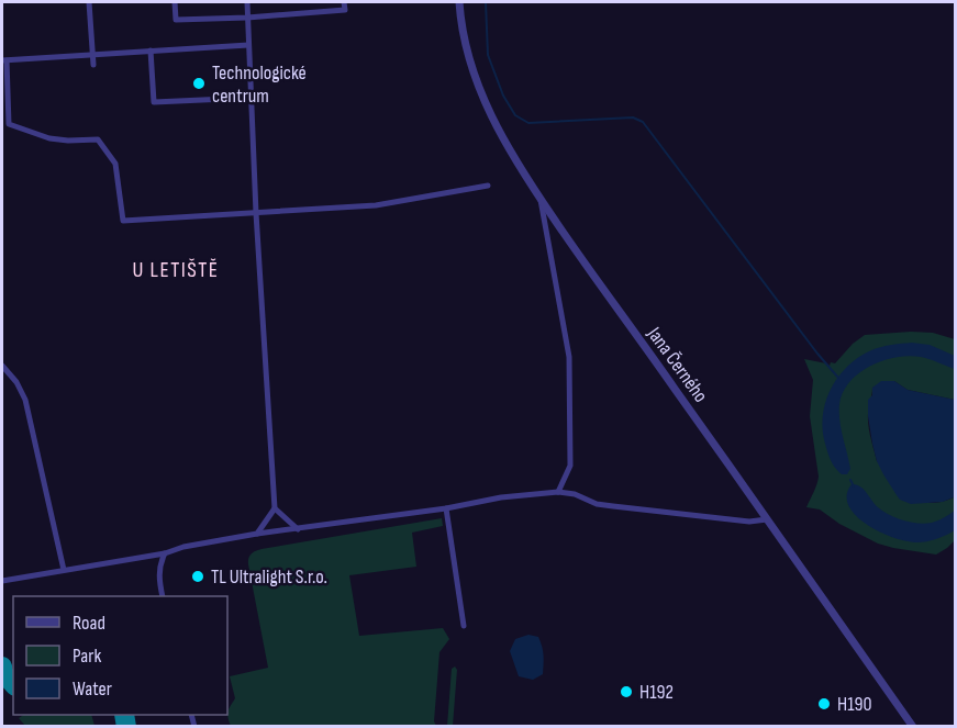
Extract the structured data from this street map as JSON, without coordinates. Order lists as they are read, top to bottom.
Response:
{
  "streets": {
    "street": ["Jana Černého"]
  },
  "districts": ["U LETIŠTĚ"],
  "places": [
    "Technologické centrum",
    "TL Ultralight S.r.o.",
    "H192",
    "H190"
  ],
  "legend": ["Road", "Park", "Water"]
}
